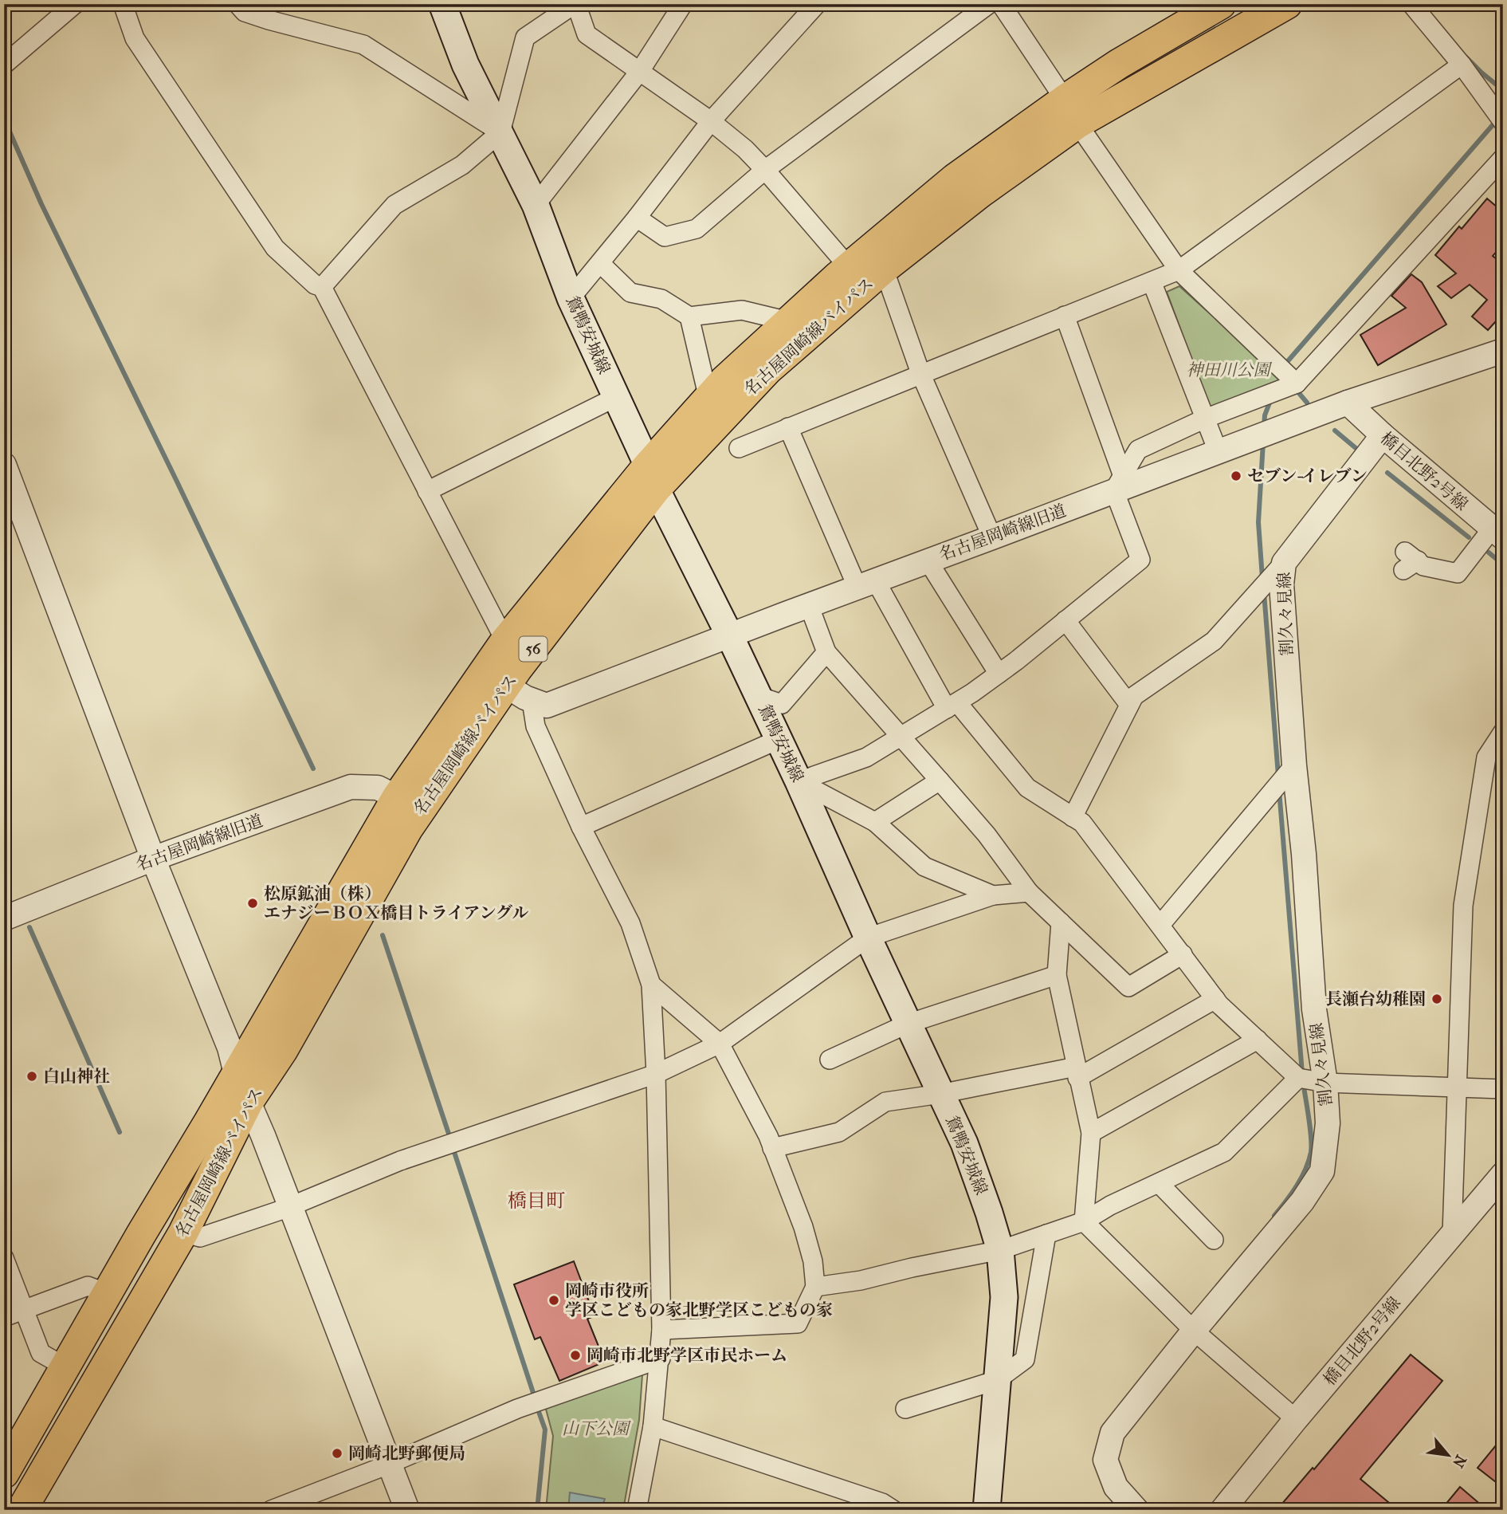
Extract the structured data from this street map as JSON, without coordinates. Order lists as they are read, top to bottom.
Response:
{
  "streets": {
    "main road": ["鴛鴨安城線", "名古屋岡崎線バイパス", "56"],
    "street": ["橋目北野2号線", "名古屋岡崎線旧道", "割久々見線"]
  },
  "crossings": [
    ["鴛鴨安城線", "名古屋岡崎線バイパス"],
    ["鴛鴨安城線", "名古屋岡崎線旧道"],
    ["名古屋岡崎線バイパス", "名古屋岡崎線旧道"],
    ["橋目北野2号線", "名古屋岡崎線旧道"],
    ["橋目北野2号線", "割久々見線"]
  ],
  "districts": ["橋目町"],
  "parks": ["神田川公園", "山下公園"],
  "places": [
    "セブン-イレブン",
    "松原鉱油（株） エナジーＢＯＸ橋目トライアングル",
    "長瀬台幼稚園",
    "白山神社",
    "岡崎市役所 学区こどもの家北野学区こどもの家",
    "岡崎市北野学区市民ホーム",
    "岡崎北野郵便局"
  ],
  "north": "bottom right"
}
